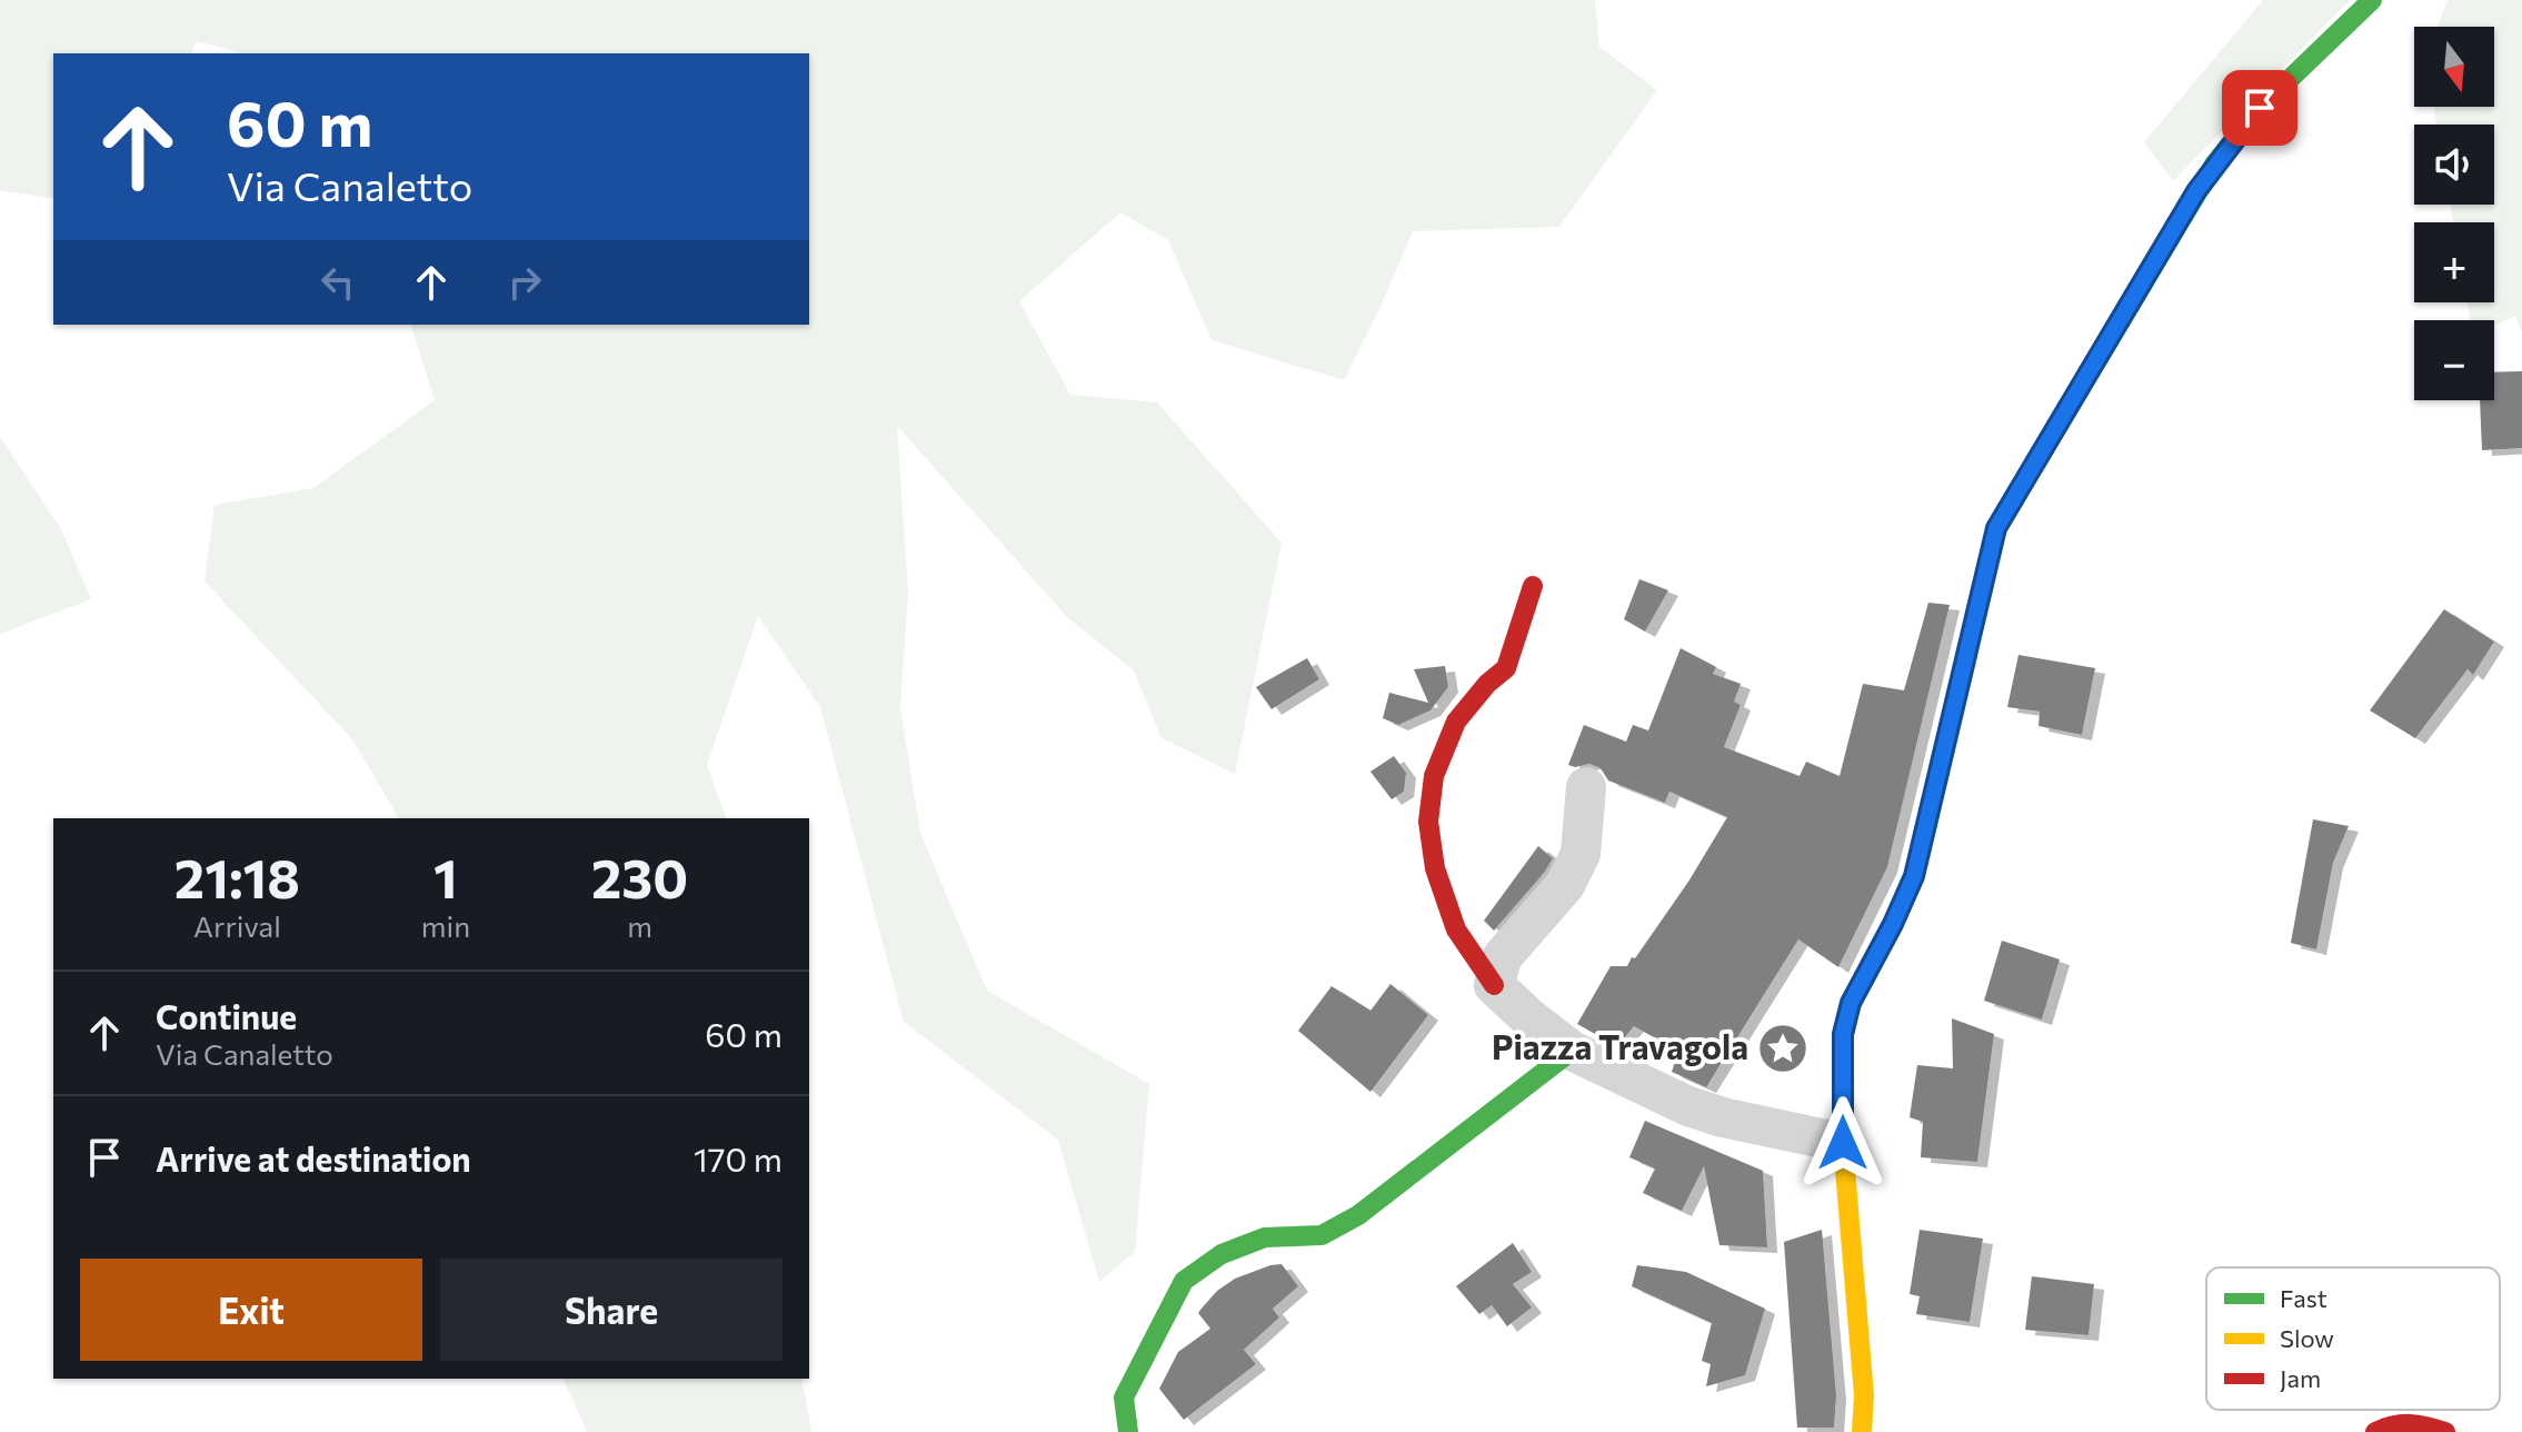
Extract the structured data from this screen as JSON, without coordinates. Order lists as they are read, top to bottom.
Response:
{
  "places": {
    "place": ["Piazza Travagola"]
  },
  "legend": ["Fast", "Slow", "Jam"],
  "north": "bottom",
  "page": {
    "map_buttons": ["+", "−"],
    "turn": ["60 m", "Via Canaletto"],
    "eta": [
      "21:18",
      "Arrival",
      "1",
      "min",
      "230",
      "m"
    ],
    "list": [
      {
        "name": "Continue",
        "note": "Via Canaletto",
        "value": "60 m"
      },
      {
        "name": "Arrive at destination",
        "value": "170 m"
      }
    ],
    "buttons": ["Exit", "Share"]
  }
}
